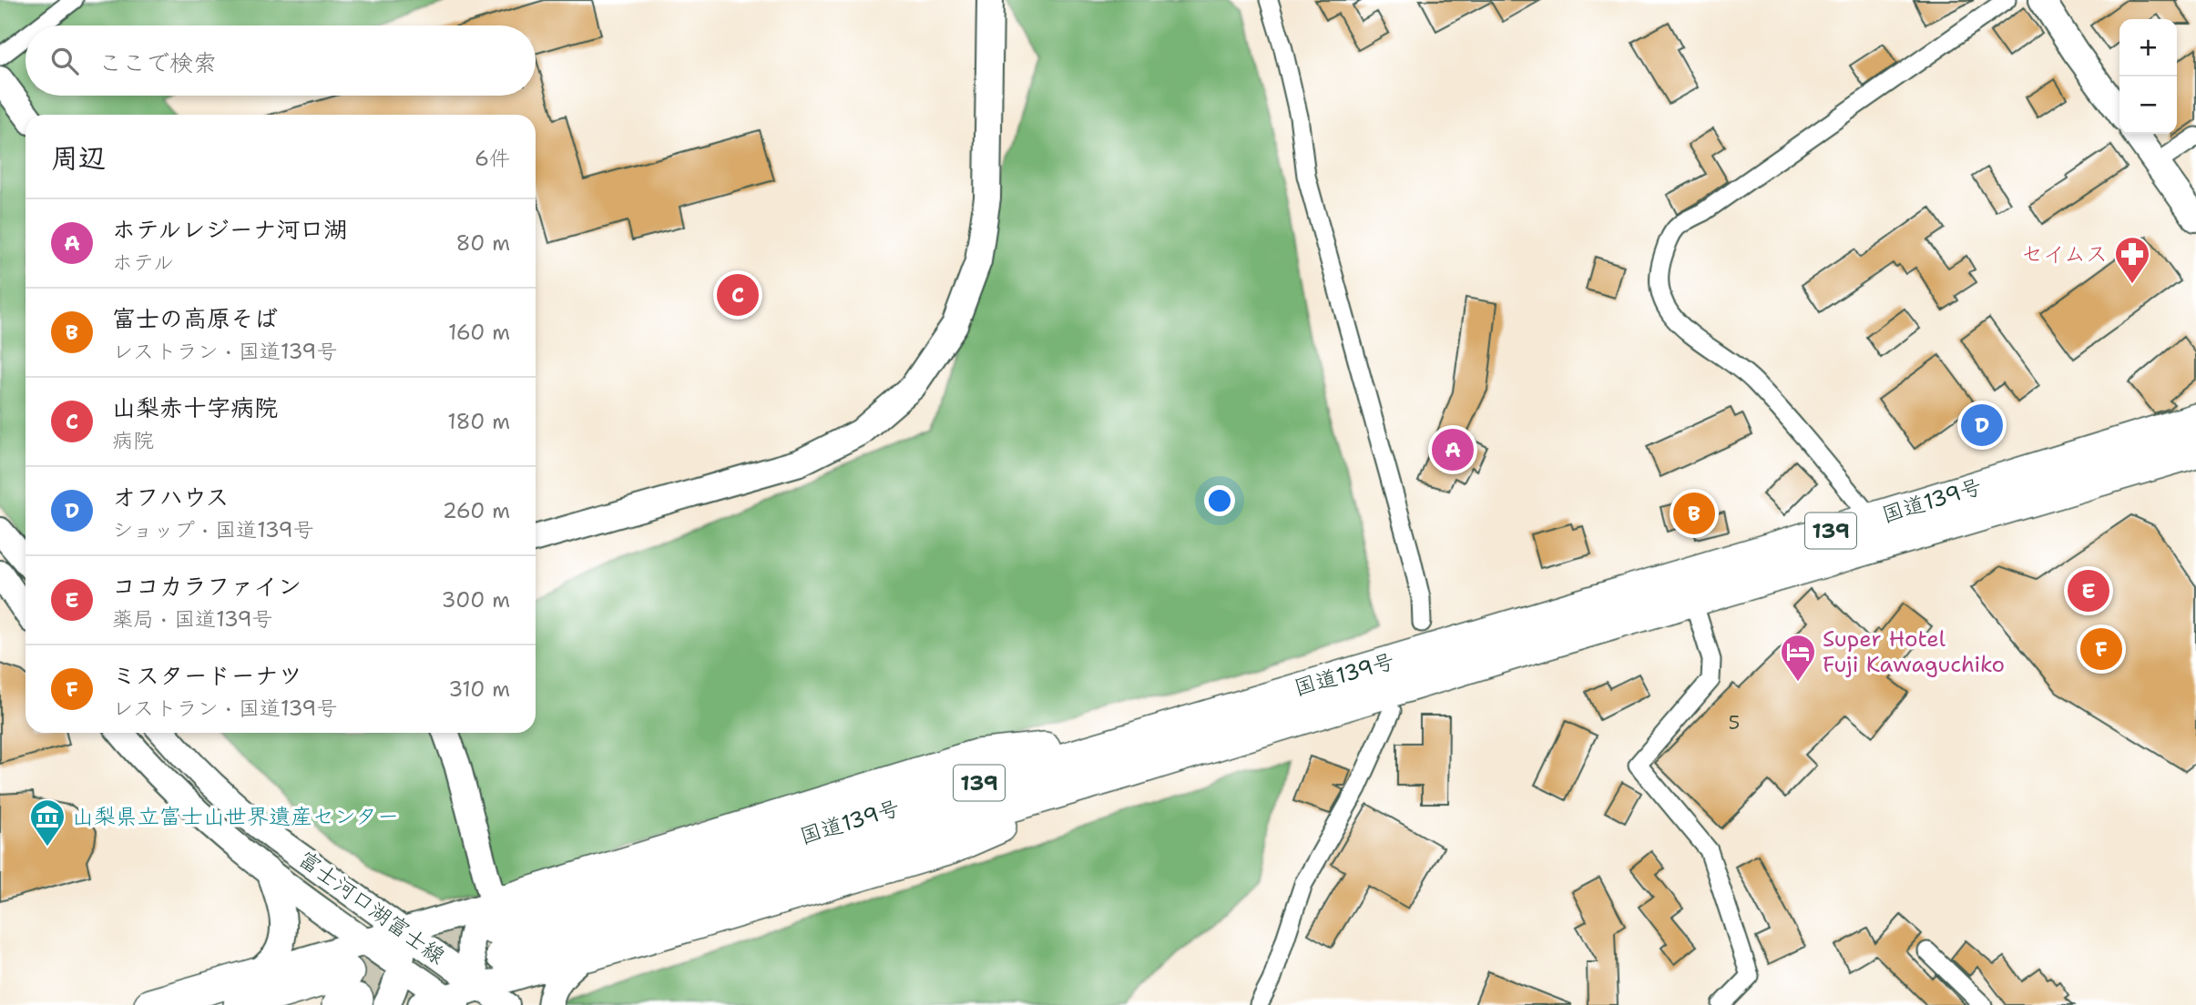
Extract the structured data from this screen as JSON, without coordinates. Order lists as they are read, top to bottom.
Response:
{
  "streets": {
    "highway": ["国道139号", "139"],
    "main road": ["富士河口湖富士線"]
  },
  "places": {
    "pharmacy": ["セイムス"],
    "hotel": ["Super Hotel Fuji Kawaguchiko"],
    "museum": ["山梨県立富士山世界遺産センター"]
  },
  "house_numbers": ["5"],
  "page": {
    "map_buttons": ["+", "−"],
    "search": "ここで検索",
    "heading": ["周辺", "6件"],
    "list": [
      {
        "mark": "A",
        "name": "ホテルレジーナ河口湖",
        "note": "ホテル",
        "value": "80 m"
      },
      {
        "mark": "B",
        "name": "富士の高原そば",
        "note": "レストラン · 国道139号",
        "value": "160 m"
      },
      {
        "mark": "C",
        "name": "山梨赤十字病院",
        "note": "病院",
        "value": "180 m"
      },
      {
        "mark": "D",
        "name": "オフハウス",
        "note": "ショップ · 国道139号",
        "value": "260 m"
      },
      {
        "mark": "E",
        "name": "ココカラファイン",
        "note": "薬局 · 国道139号",
        "value": "300 m"
      },
      {
        "mark": "F",
        "name": "ミスタードーナツ",
        "note": "レストラン · 国道139号",
        "value": "310 m"
      }
    ],
    "pins": [
      "C",
      "D",
      "A",
      "B",
      "E",
      "F"
    ]
  }
}
